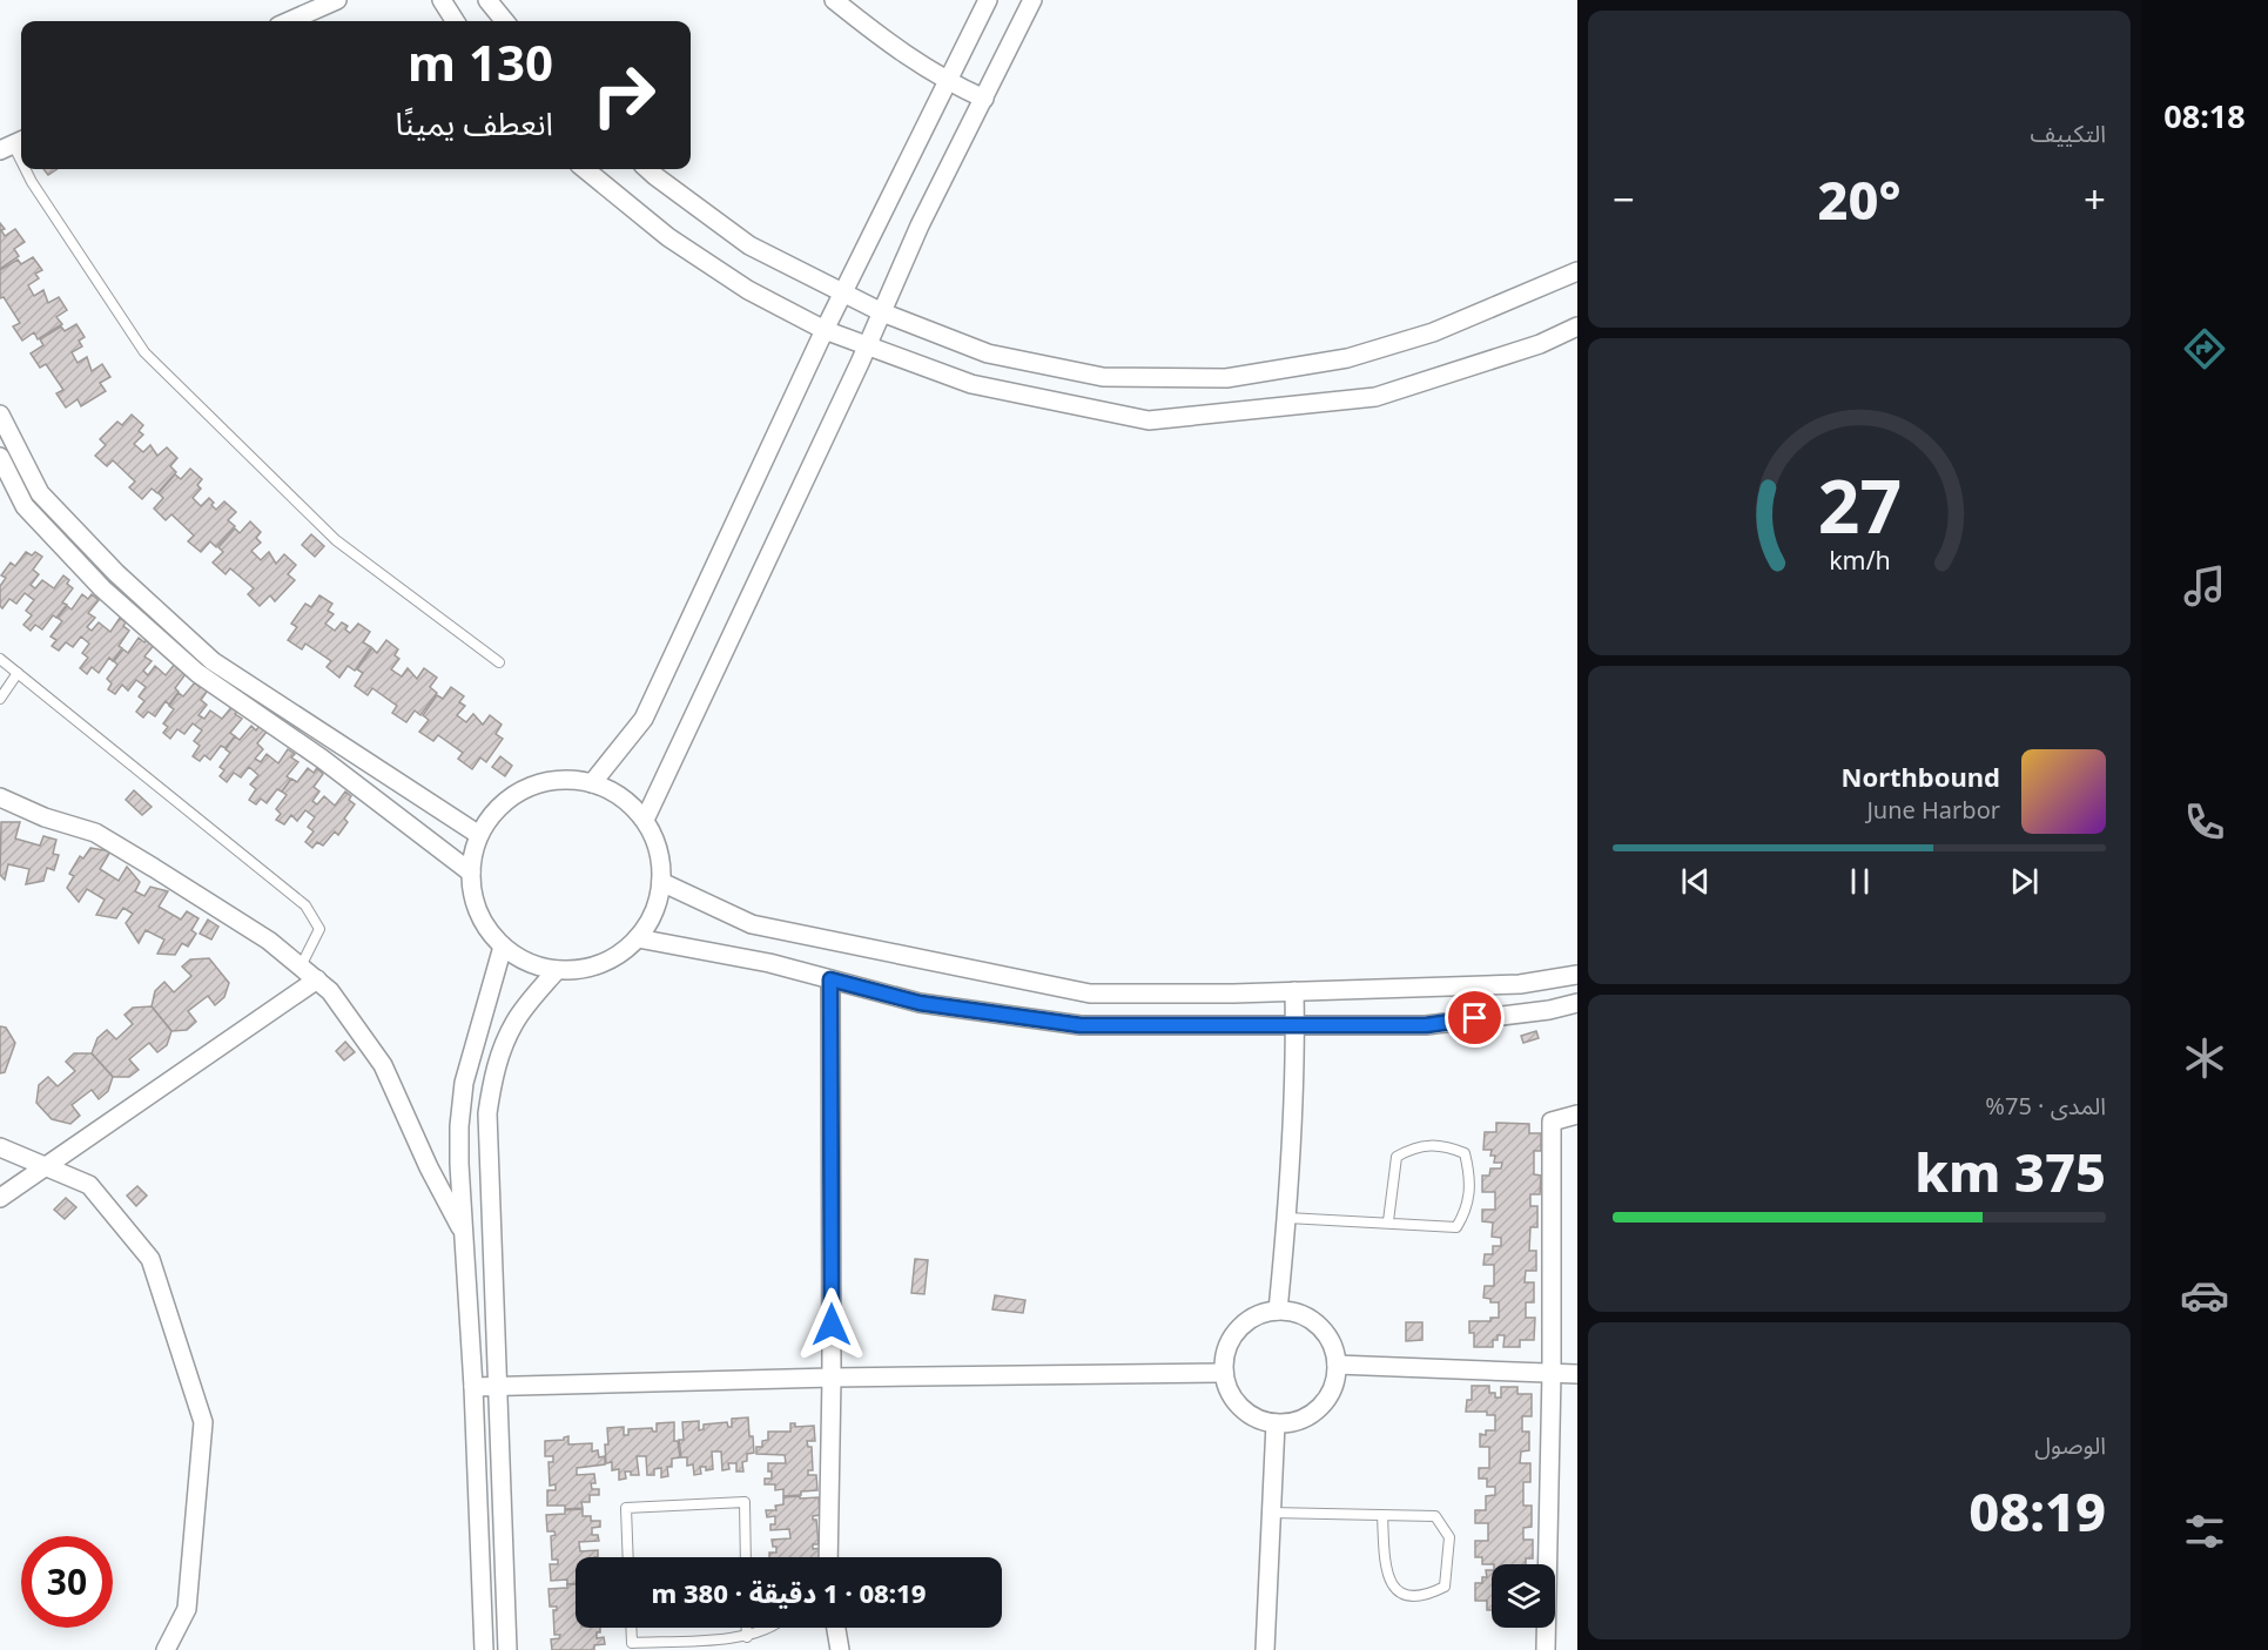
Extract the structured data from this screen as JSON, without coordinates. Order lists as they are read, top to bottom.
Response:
{
  "page": {
    "tabs": "08:18",
    "tile": [
      "التكييف",
      ["المدى · 75%", "375 km"],
      ["الوصول", "08:19"]
    ],
    "turn": ["130 m", "انعطف يمينًا"],
    "heat": ["−", "20°", "+"],
    "song": ["Northbound", "June Harbor"],
    "limit": "30",
    "trip": "08:19 · 1 دقيقة · 380 m",
    "gauge": ["27", "km/h"]
  }
}
